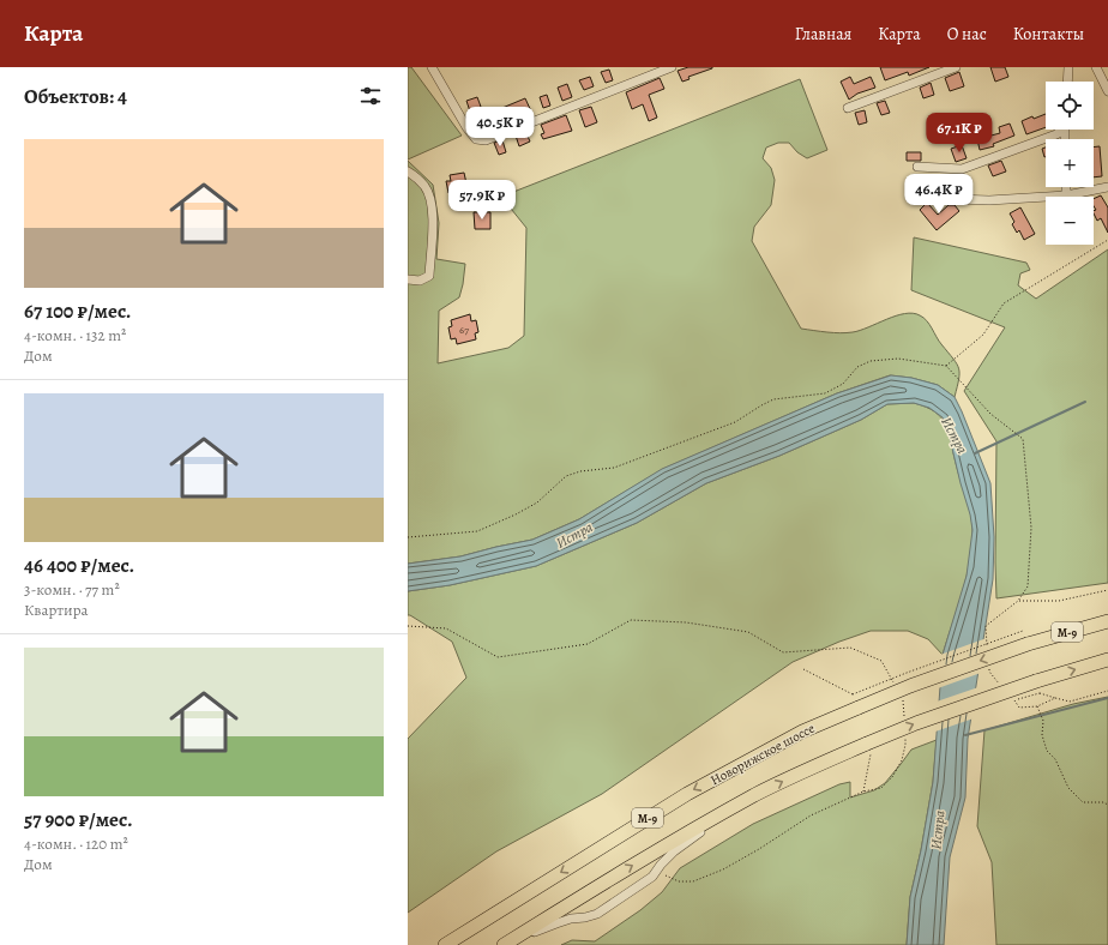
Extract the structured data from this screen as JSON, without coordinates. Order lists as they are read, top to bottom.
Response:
{
  "streets": {
    "highway": ["М-9", "Новорижское шоссе"]
  },
  "water": ["Истра"],
  "house_numbers": ["67"],
  "page": {
    "header": "Карта",
    "nav": [
      "Главная",
      "Карта",
      "О нас",
      "Контакты"
    ],
    "heading": "Объектов: 4",
    "map_buttons": ["+", "−"],
    "price": [
      "40.5K ₽",
      "67.1K ₽",
      "46.4K ₽",
      "57.9K ₽"
    ],
    "list": [
      {
        "name": "67 100 ₽/мес.",
        "note": "4-комн. · 132 m² · Дом"
      },
      {
        "name": "46 400 ₽/мес.",
        "note": "3-комн. · 77 m² · Квартира"
      },
      {
        "name": "57 900 ₽/мес.",
        "note": "4-комн. · 120 m² · Дом"
      }
    ]
  }
}
